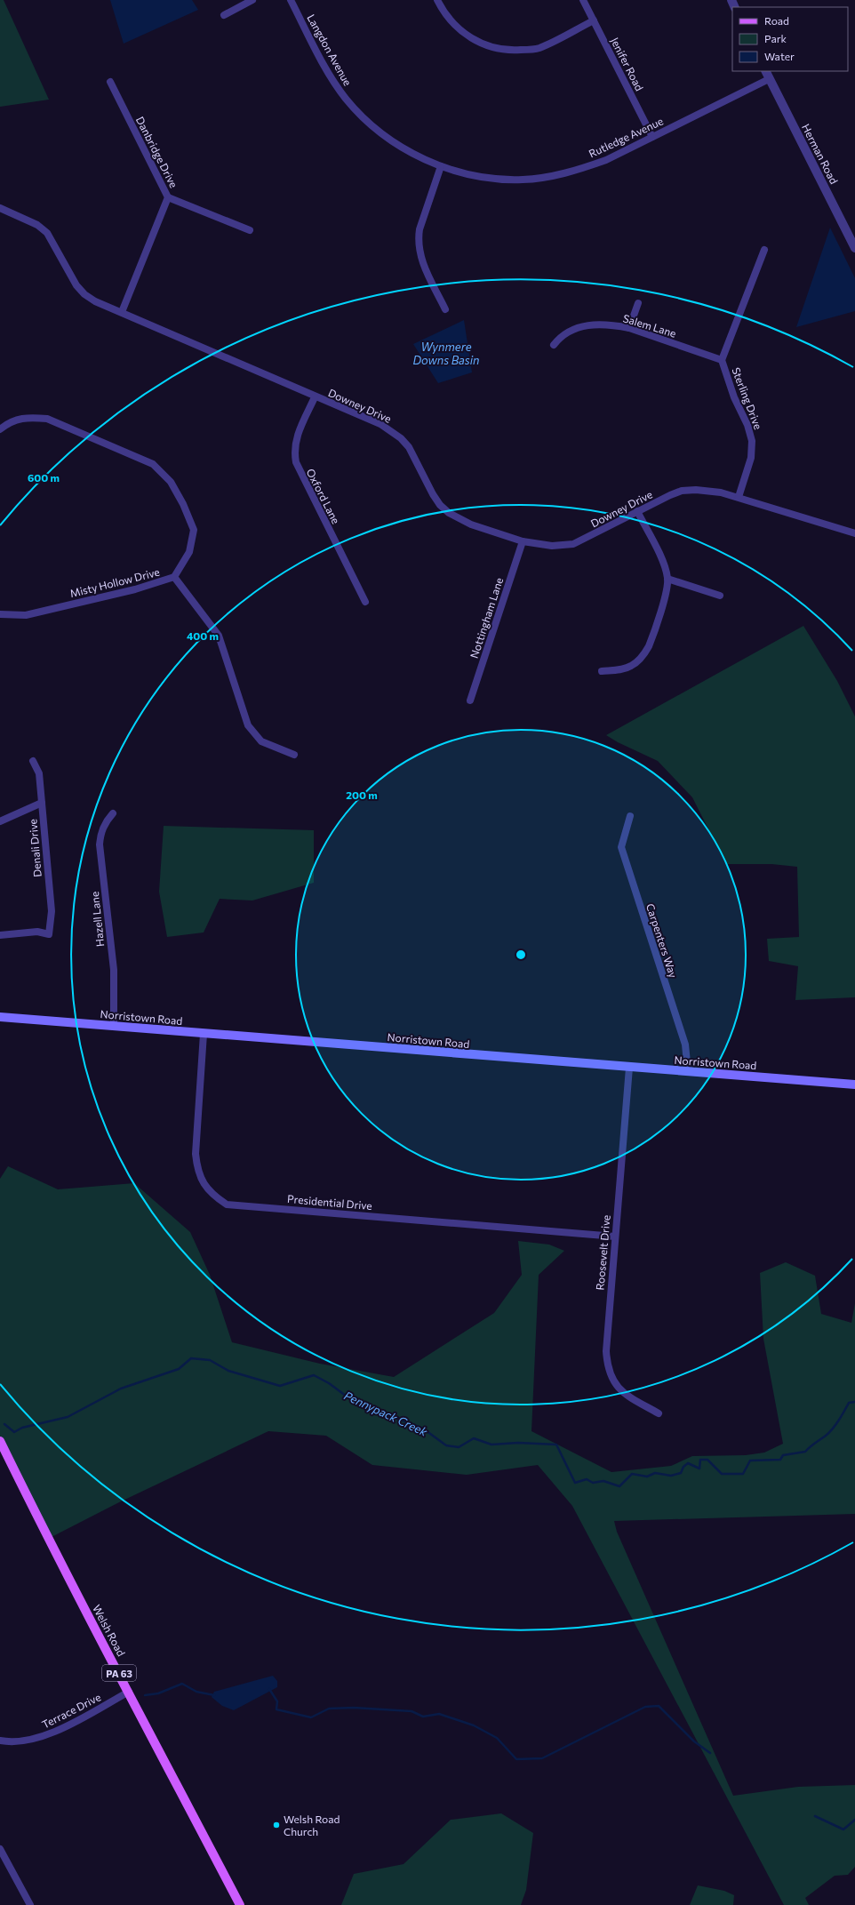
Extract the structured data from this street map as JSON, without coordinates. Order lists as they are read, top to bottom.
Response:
{
  "streets": {
    "main road": ["Norristown Road", "Welsh Road", "PA 63"],
    "street": [
      "Langdon Avenue",
      "Jenifer Road",
      "Rutledge Avenue",
      "Danbridge Drive",
      "Herman Road",
      "Salem Lane",
      "Sterling Drive",
      "Downey Drive",
      "Oxford Lane",
      "Misty Hollow Drive",
      "Nottingham Lane",
      "Denali Drive",
      "Hazell Lane",
      "Carpenters Way",
      "Presidential Drive",
      "Roosevelt Drive",
      "Terrace Drive"
    ]
  },
  "crossings": [
    ["Langdon Avenue", "Rutledge Avenue"],
    ["Jenifer Road", "Rutledge Avenue"],
    ["Rutledge Avenue", "Herman Road"],
    ["Danbridge Drive", "Downey Drive"],
    ["Salem Lane", "Sterling Drive"],
    ["Sterling Drive", "Downey Drive"],
    ["Downey Drive", "Oxford Lane"],
    ["Downey Drive", "Nottingham Lane"],
    ["Hazell Lane", "Norristown Road"],
    ["Carpenters Way", "Norristown Road"],
    ["Norristown Road", "Presidential Drive"],
    ["Norristown Road", "Roosevelt Drive"],
    ["Presidential Drive", "Roosevelt Drive"],
    ["Welsh Road", "Terrace Drive"]
  ],
  "water": ["Wynmere Downs Basin", "Pennypack Creek"],
  "places": ["Welsh Road Church"],
  "legend": ["Road", "Park", "Water"],
  "rings": ["600 m", "400 m", "200 m"]
}
